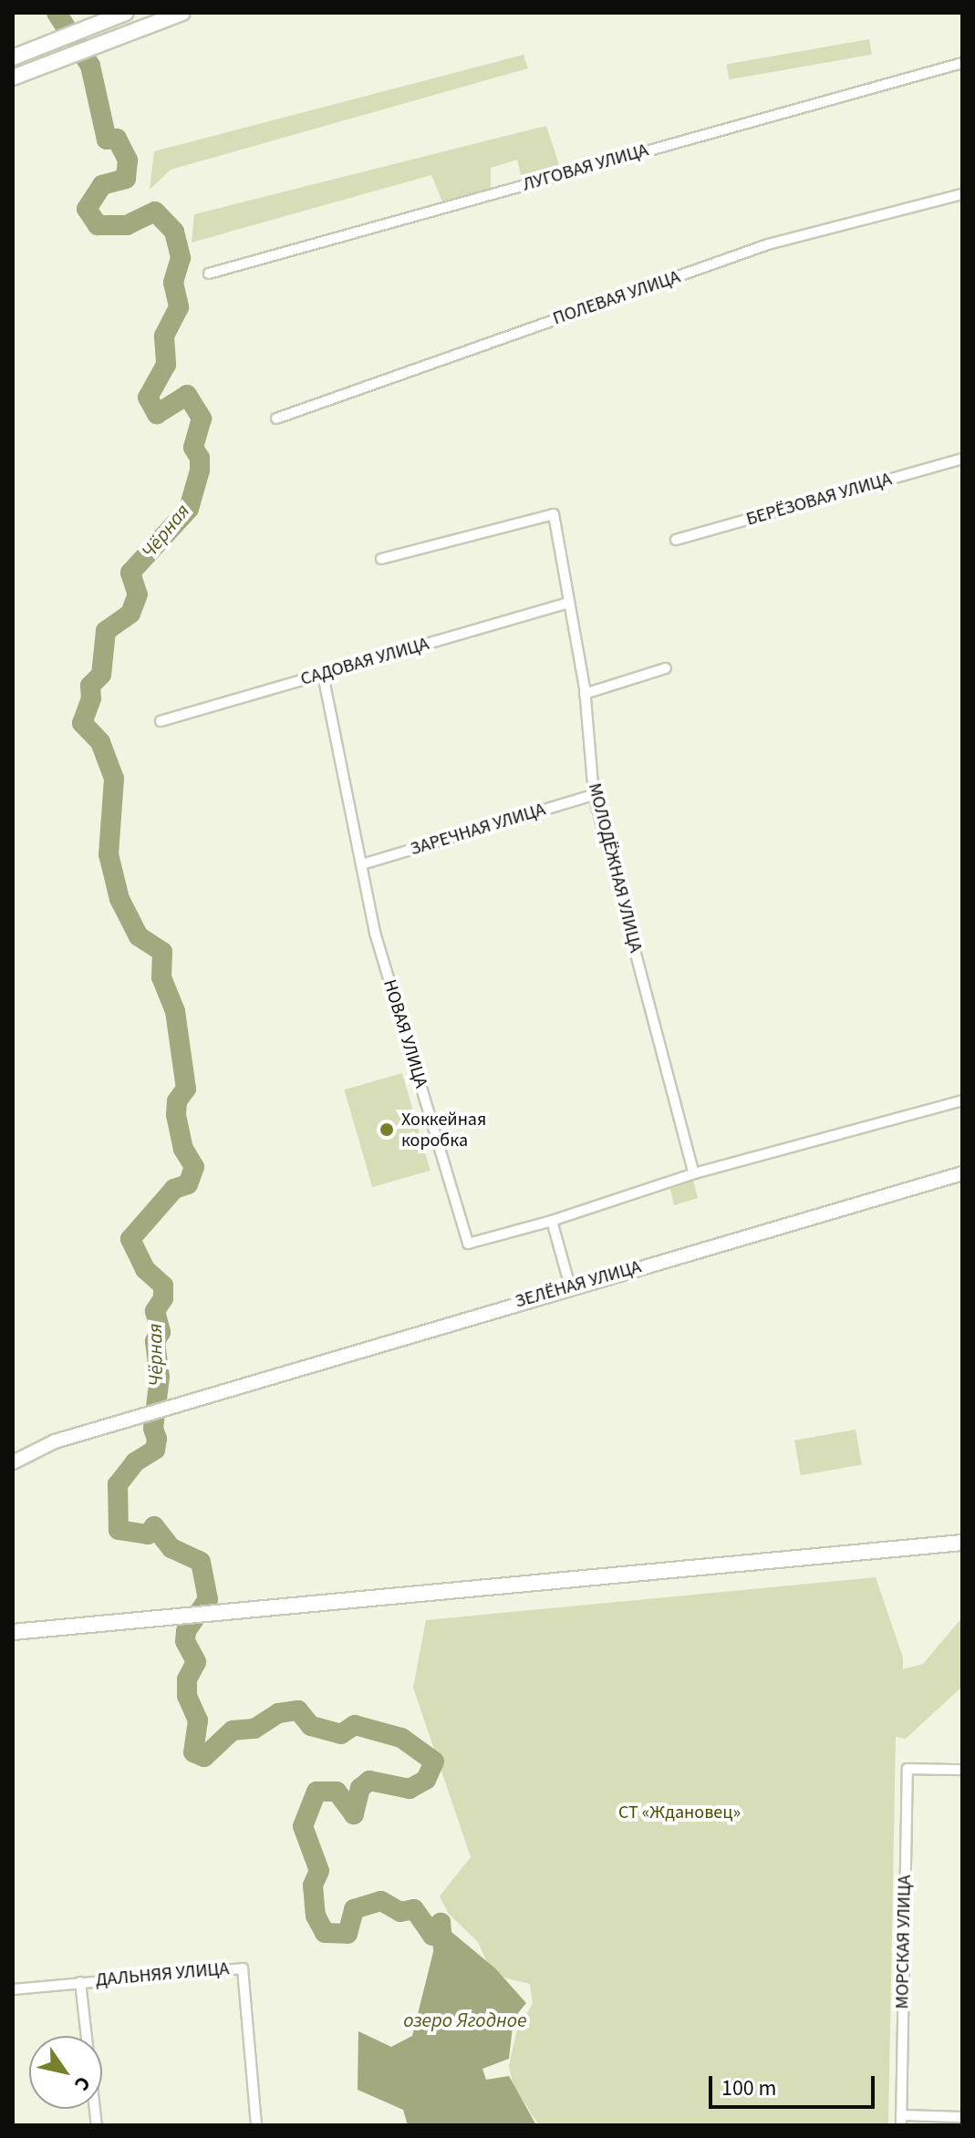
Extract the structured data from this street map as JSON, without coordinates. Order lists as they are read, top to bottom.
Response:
{
  "streets": {
    "street": [
      "ЛУГОВАЯ УЛИЦА",
      "ПОЛЕВАЯ УЛИЦА",
      "БЕРЁЗОВАЯ УЛИЦА",
      "САДОВАЯ УЛИЦА",
      "ЗАРЕЧНАЯ УЛИЦА",
      "МОЛОДЁЖНАЯ УЛИЦА",
      "НОВАЯ УЛИЦА",
      "ЗЕЛЁНАЯ УЛИЦА",
      "МОРСКАЯ УЛИЦА",
      "ДАЛЬНЯЯ УЛИЦА"
    ]
  },
  "crossings": [
    ["САДОВАЯ УЛИЦА", "МОЛОДЁЖНАЯ УЛИЦА"],
    ["САДОВАЯ УЛИЦА", "НОВАЯ УЛИЦА"],
    ["ЗАРЕЧНАЯ УЛИЦА", "МОЛОДЁЖНАЯ УЛИЦА"],
    ["ЗАРЕЧНАЯ УЛИЦА", "НОВАЯ УЛИЦА"]
  ],
  "water": ["Чёрная", "озеро Ягодное"],
  "parks": ["СТ «Ждановец»"],
  "places": ["Хоккейная коробка"],
  "scale_bar": "100 m",
  "north": "bottom right"
}
